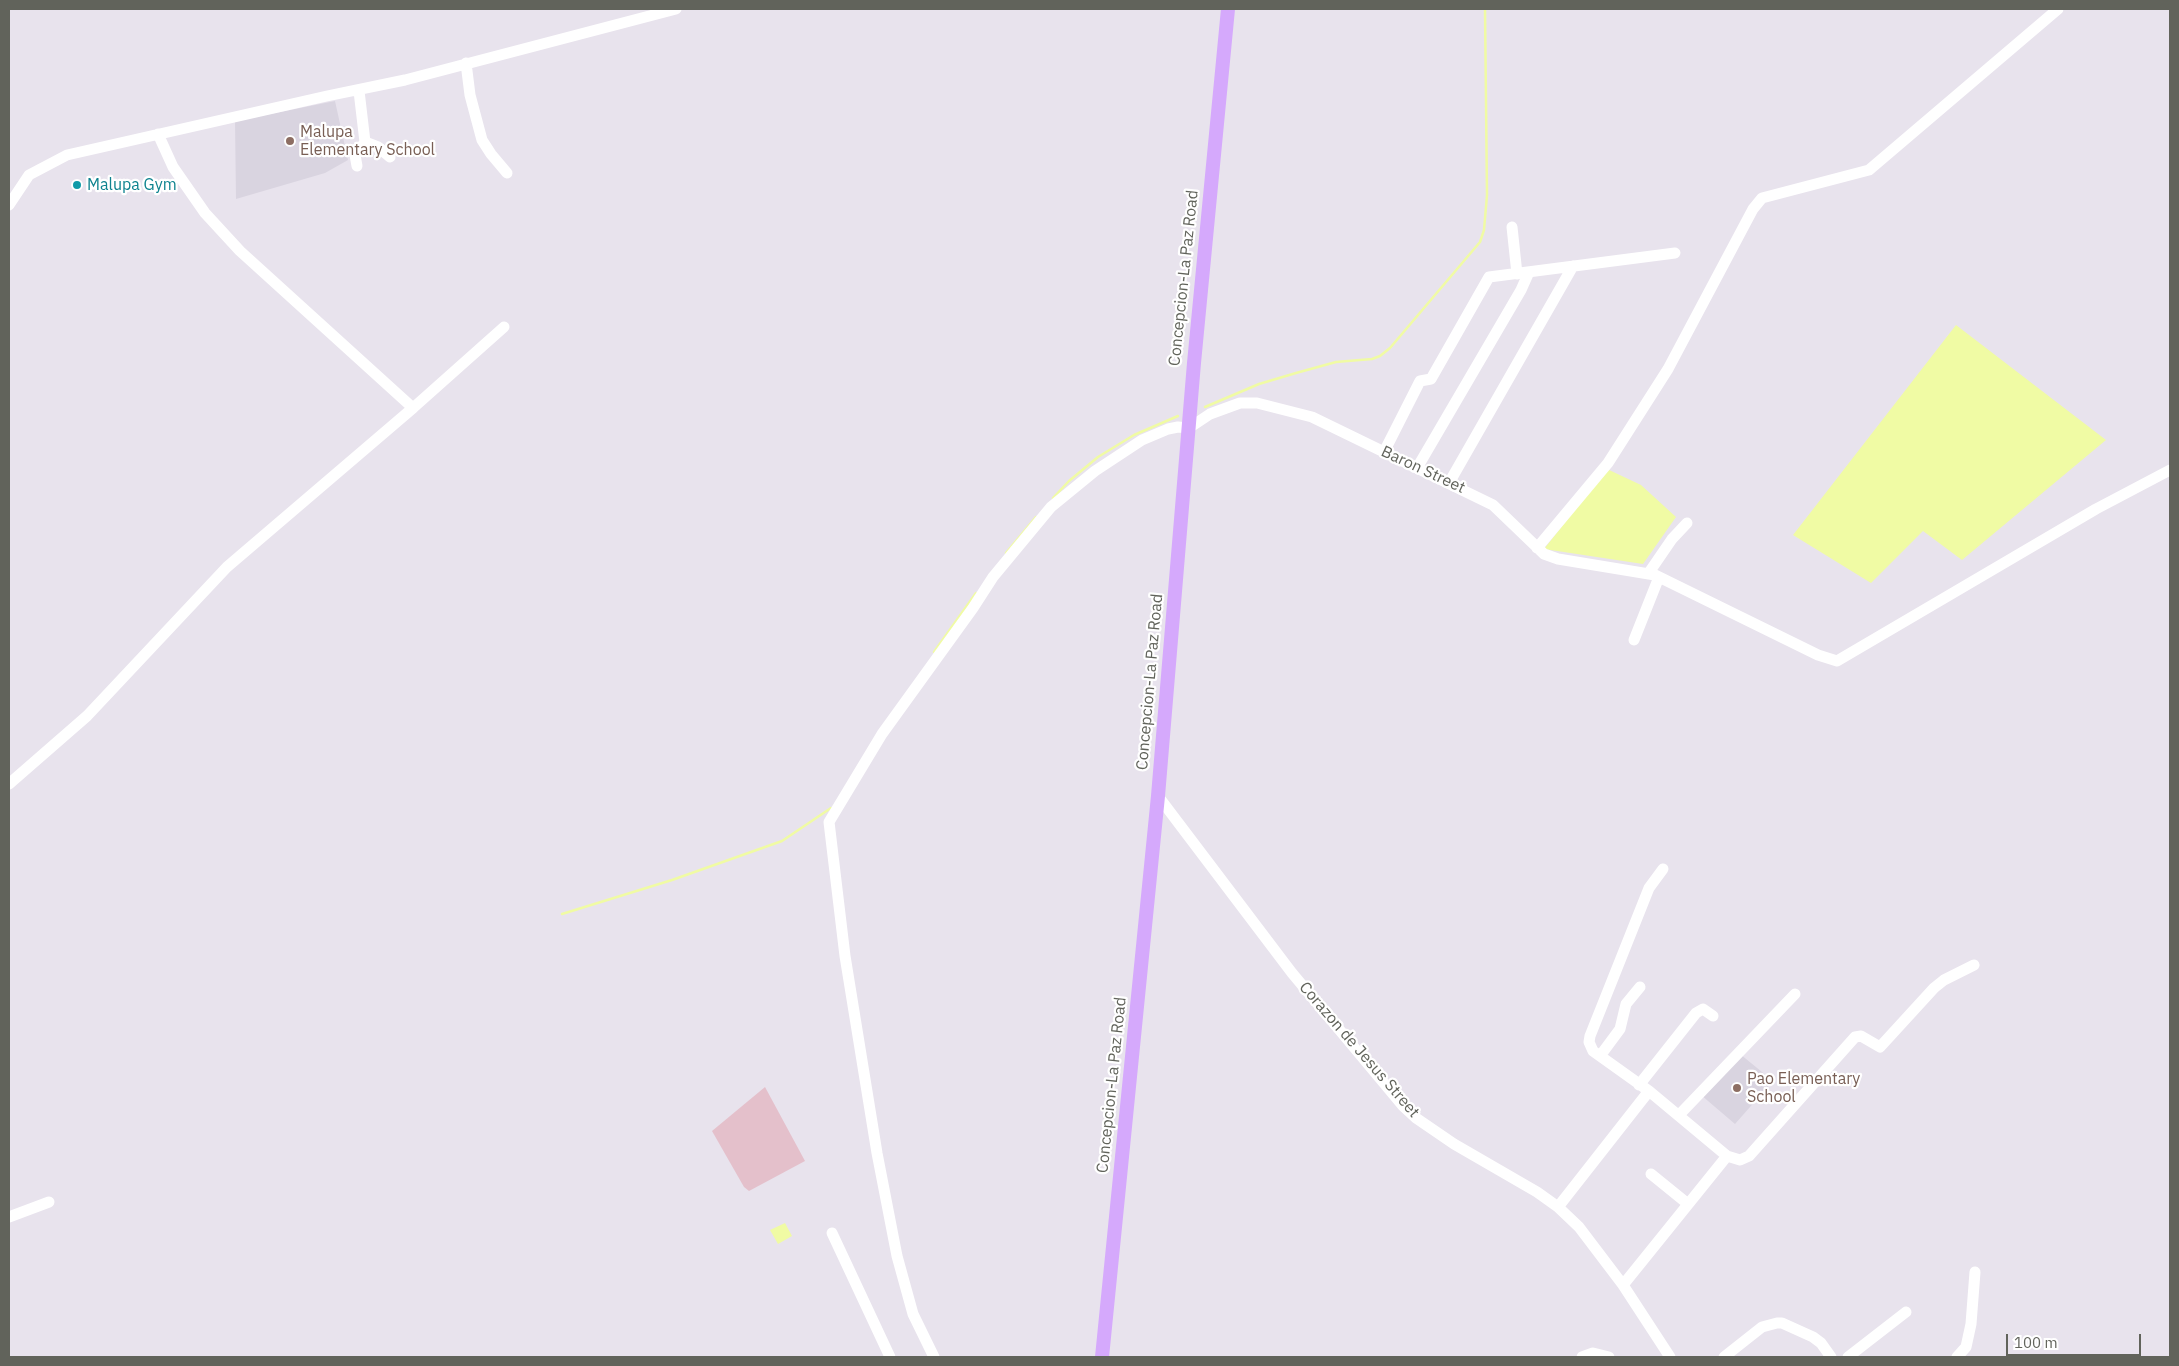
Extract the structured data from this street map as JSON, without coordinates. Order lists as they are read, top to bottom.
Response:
{
  "streets": {
    "main road": ["Concepcion-La Paz Road"],
    "street": ["Baron Street", "Corazon de Jesus Street"]
  },
  "crossings": [
    ["Concepcion-La Paz Road", "Baron Street"],
    ["Concepcion-La Paz Road", "Corazon de Jesus Street"]
  ],
  "places": ["Malupa Elementary School", "Malupa Gym", "Pao Elementary School"],
  "scale_bar": "100 m"
}
